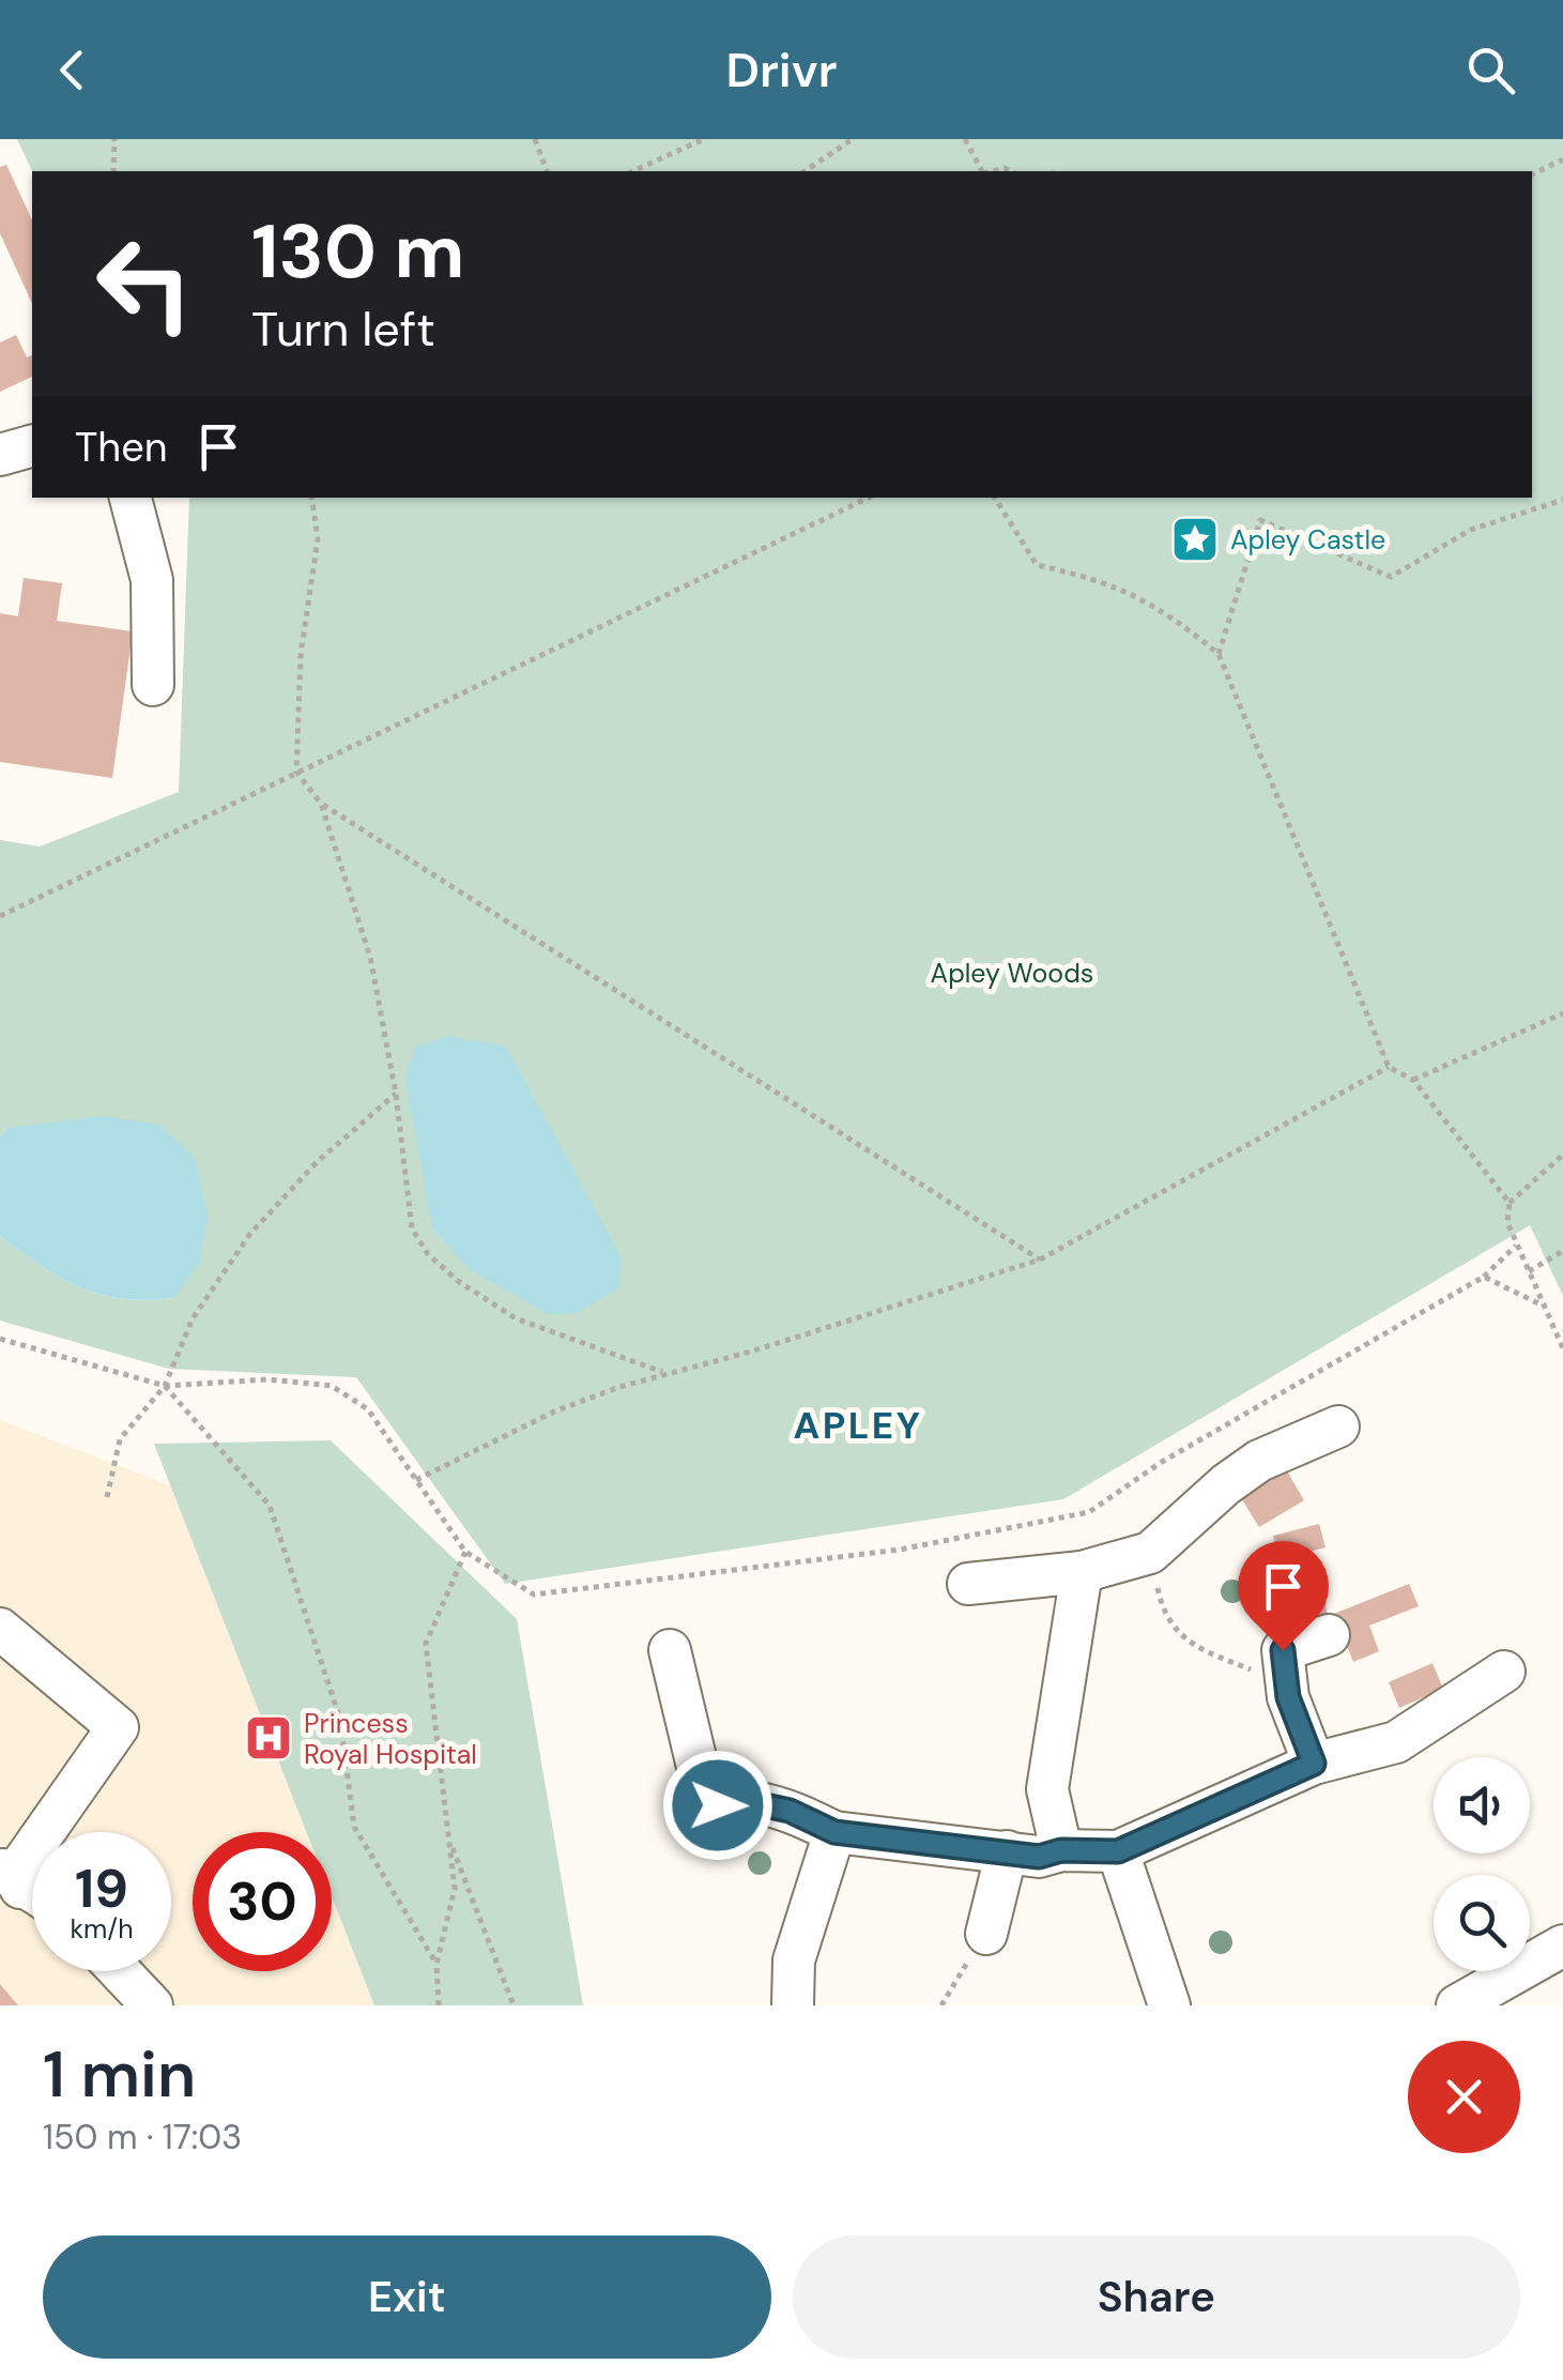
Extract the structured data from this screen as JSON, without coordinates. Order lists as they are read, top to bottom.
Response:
{
  "districts": ["APLEY"],
  "parks": ["Apley Woods"],
  "places": {
    "place": ["Apley Castle"],
    "hospital": ["Princess Royal Hospital"]
  },
  "page": {
    "header": "Drivr",
    "turn": ["130 m", "Turn left"],
    "then": "Then",
    "speed": "19 km/h",
    "limit": "30",
    "heading": ["1 min", "150 m · 17:03"],
    "buttons": ["Exit", "Share"]
  }
}
